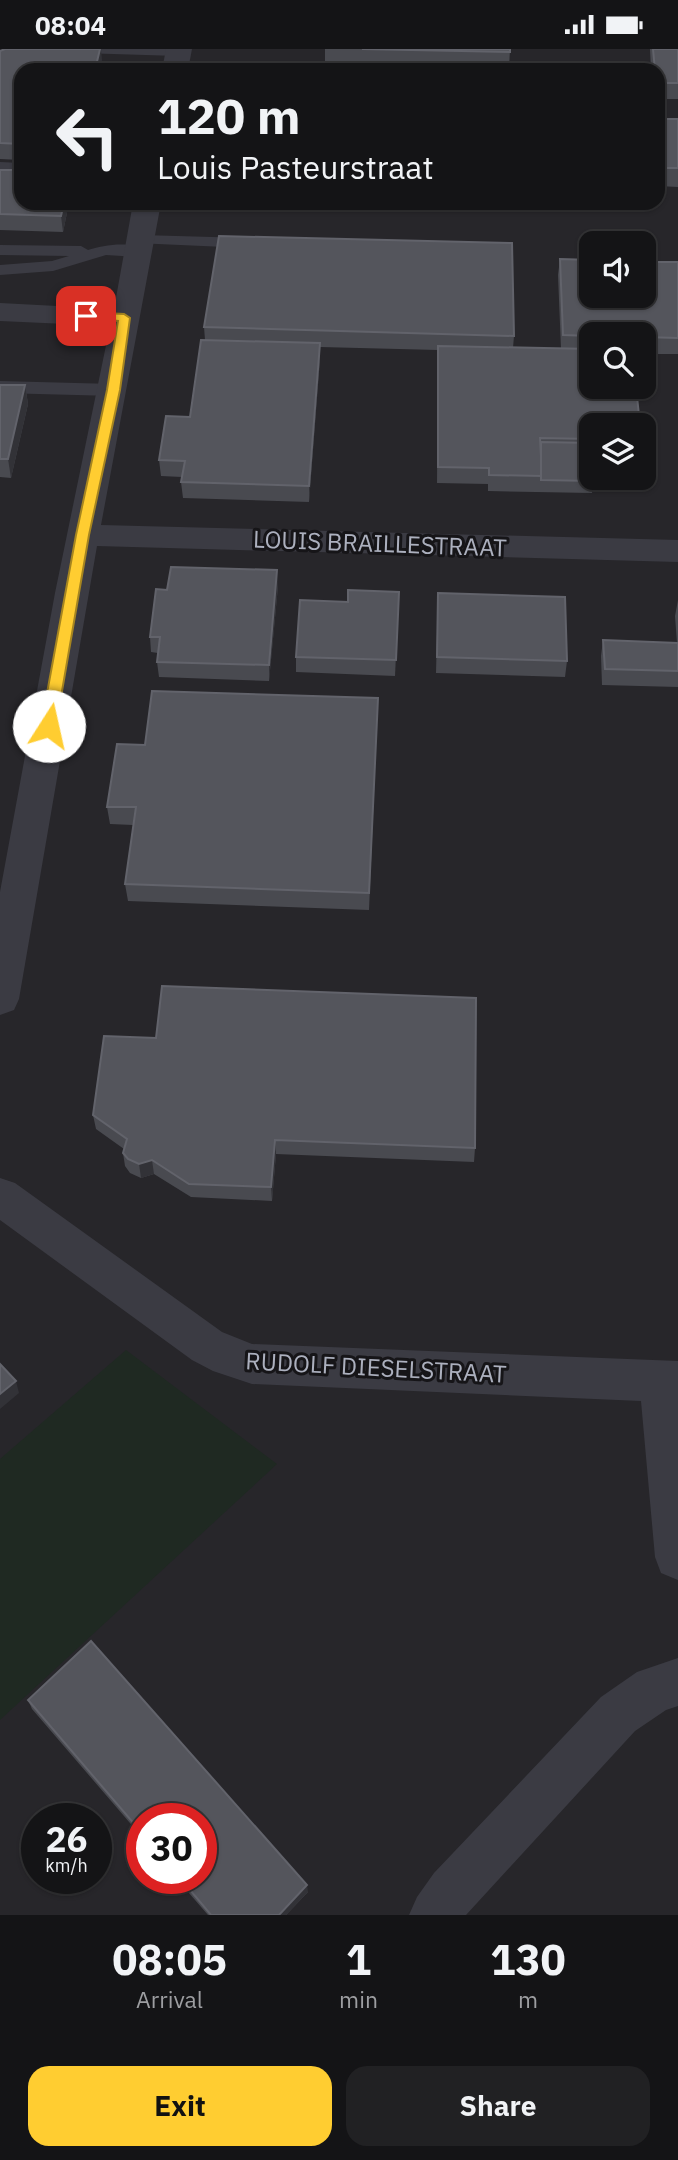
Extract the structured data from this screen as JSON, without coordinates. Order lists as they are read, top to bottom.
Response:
{
  "streets": {
    "street": ["LOUIS BRAILLESTRAAT", "RUDOLF DIESELSTRAAT"]
  },
  "page": {
    "status": "08:04",
    "turn": ["120 m", "Louis Pasteurstraat"],
    "speed": "26 km/h",
    "limit": "30",
    "eta": [
      "08:05",
      "Arrival",
      "1",
      "min",
      "130",
      "m"
    ],
    "buttons": ["Exit", "Share"]
  }
}
